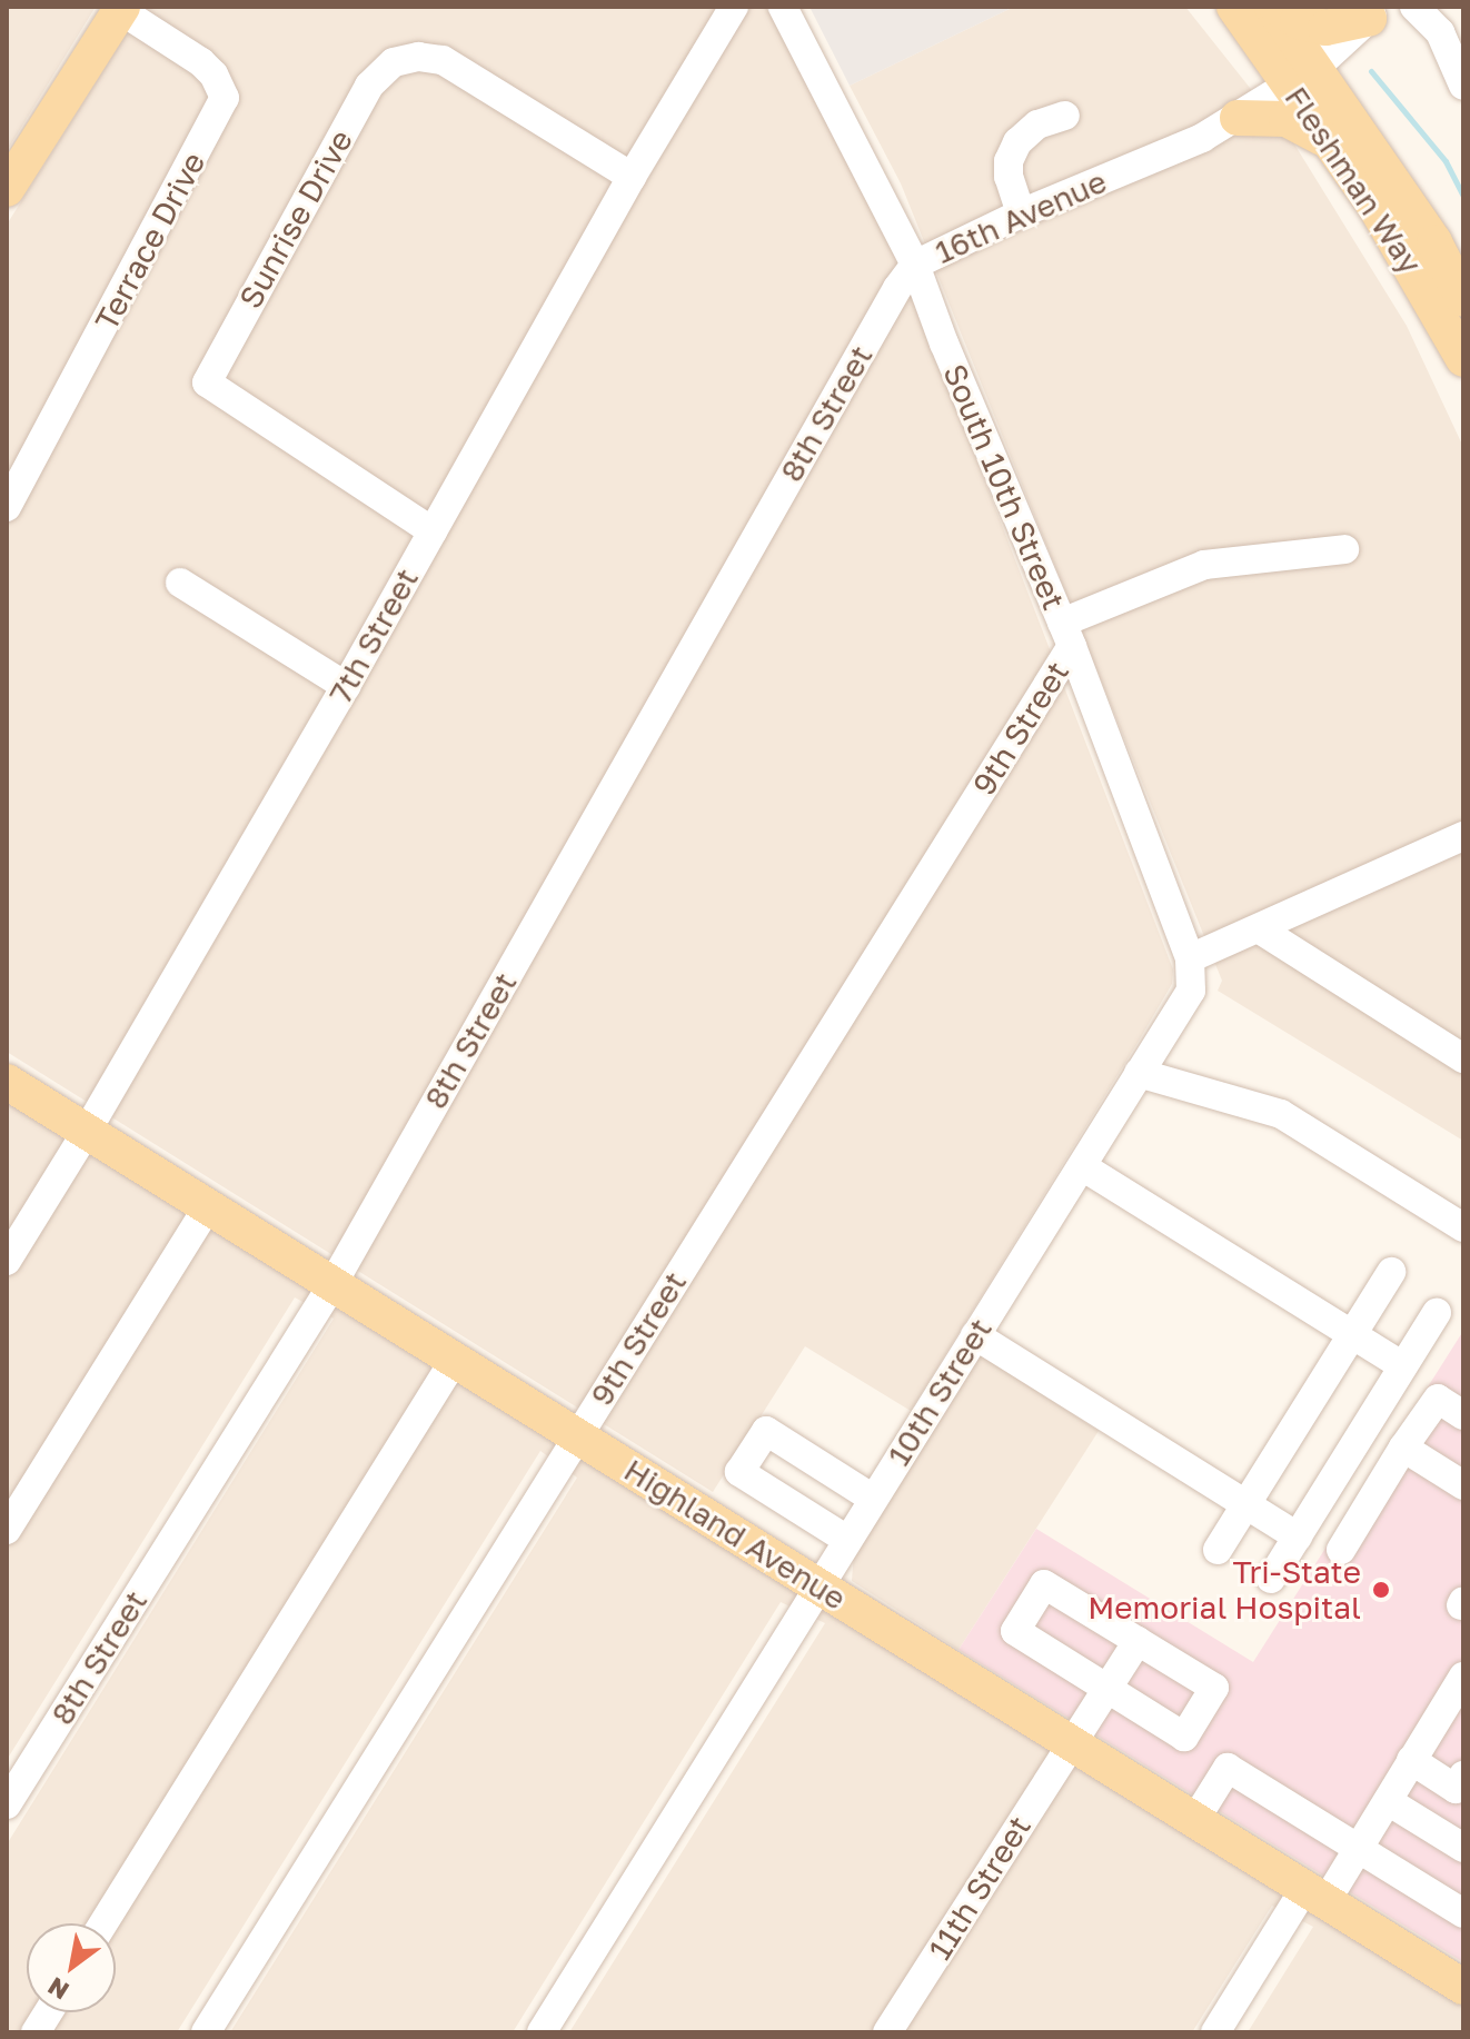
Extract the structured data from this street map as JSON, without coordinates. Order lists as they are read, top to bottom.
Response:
{
  "streets": {
    "main road": ["Fleshman Way", "Highland Avenue"],
    "street": [
      "16th Avenue",
      "Sunrise Drive",
      "Terrace Drive",
      "8th Street",
      "South 10th Street",
      "7th Street",
      "9th Street",
      "10th Street",
      "11th Street"
    ]
  },
  "crossings": [
    ["Fleshman Way", "16th Avenue"],
    ["16th Avenue", "8th Street"],
    ["16th Avenue", "South 10th Street"],
    ["Sunrise Drive", "7th Street"],
    ["8th Street", "South 10th Street"],
    ["8th Street", "Highland Avenue"],
    ["South 10th Street", "9th Street"],
    ["South 10th Street", "10th Street"],
    ["7th Street", "Highland Avenue"],
    ["9th Street", "Highland Avenue"],
    ["10th Street", "Highland Avenue"],
    ["Highland Avenue", "11th Street"]
  ],
  "places": ["Tri-State Memorial Hospital"],
  "north": "bottom left"
}
